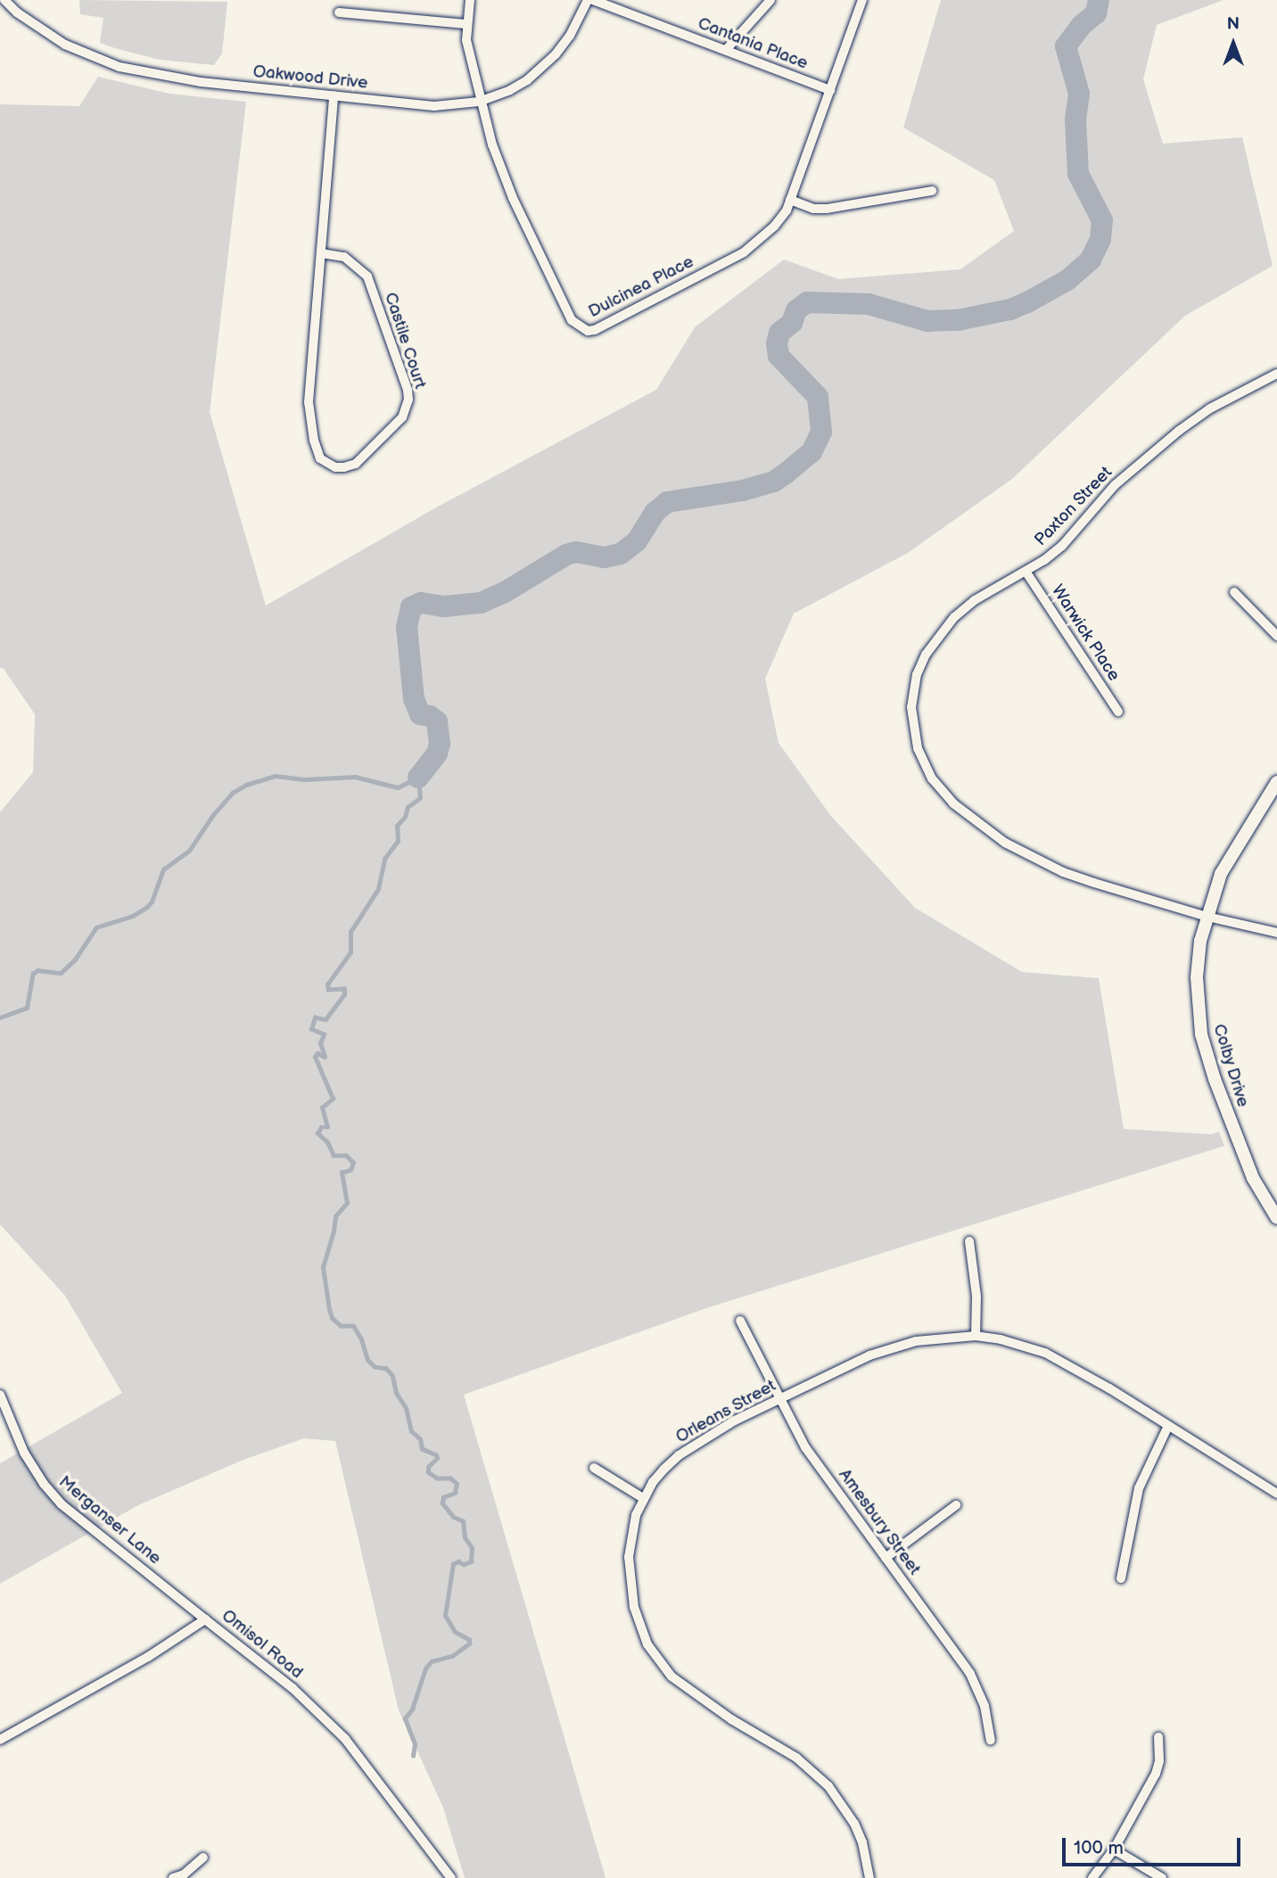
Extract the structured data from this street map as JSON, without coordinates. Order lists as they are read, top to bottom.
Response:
{
  "streets": {
    "street": [
      "Cantania Place",
      "Oakwood Drive",
      "Dulcinea Place",
      "Castile Court",
      "Paxton Street",
      "Warwick Place",
      "Colby Drive",
      "Orleans Street",
      "Merganser Lane",
      "Amesbury Street",
      "Omisol Road"
    ]
  },
  "crossings": [
    ["Cantania Place", "Dulcinea Place"],
    ["Oakwood Drive", "Dulcinea Place"],
    ["Oakwood Drive", "Castile Court"],
    ["Paxton Street", "Warwick Place"],
    ["Paxton Street", "Colby Drive"],
    ["Orleans Street", "Amesbury Street"],
    ["Merganser Lane", "Omisol Road"]
  ],
  "scale_bar": "100 m",
  "north": "top"
}
